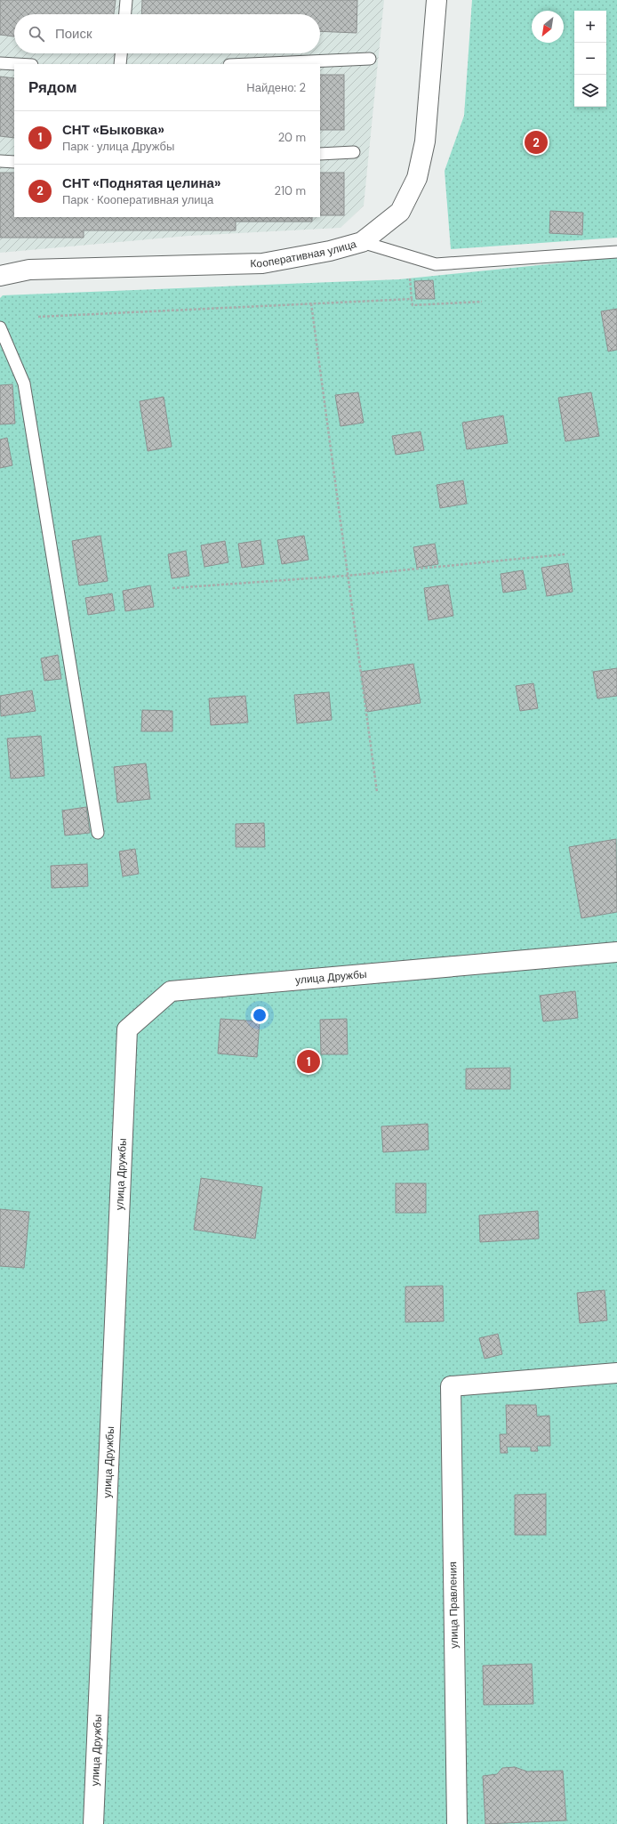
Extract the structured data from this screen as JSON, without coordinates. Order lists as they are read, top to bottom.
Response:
{
  "streets": {
    "street": ["Кооперативная улица", "улица Дружбы", "улица Правления"]
  },
  "north": "bottom left",
  "page": {
    "map_buttons": ["+", "−"],
    "search": "Поиск",
    "heading": ["Рядом", "Найдено: 2"],
    "list": [
      {
        "mark": "1",
        "name": "СНТ «Быковка»",
        "note": "Парк · улица Дружбы",
        "value": "20 m"
      },
      {
        "mark": "2",
        "name": "СНТ «Поднятая целина»",
        "note": "Парк · Кооперативная улица",
        "value": "210 m"
      }
    ],
    "pins": ["2", "1"]
  }
}
